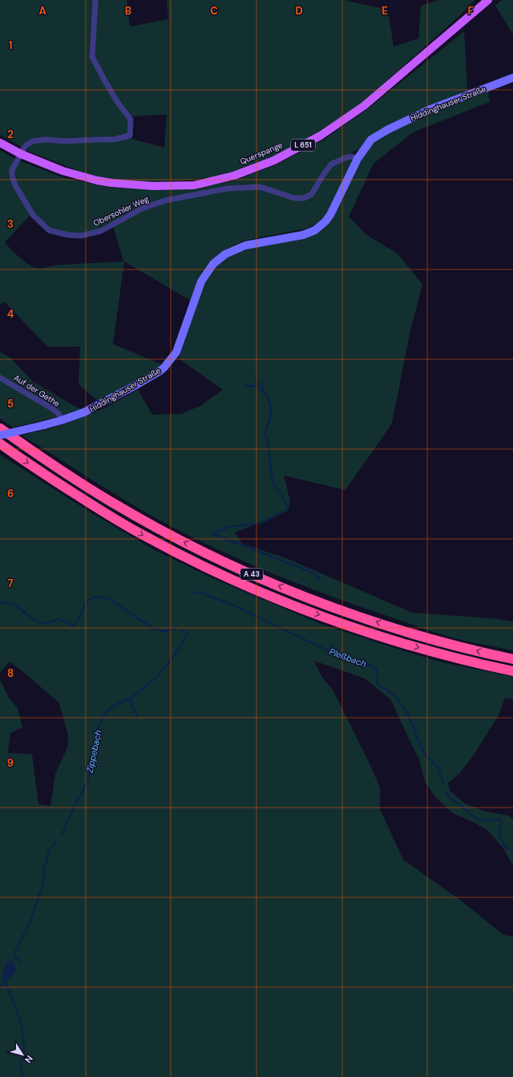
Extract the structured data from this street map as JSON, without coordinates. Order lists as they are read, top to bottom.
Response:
{
  "streets": {
    "highway": ["A 43"],
    "main road": ["L 651", "Querspange"],
    "street": ["Hiddinghauser Straße", "Obersohler Weg", "Auf der Gethe"]
  },
  "crossings": [
    ["Hiddinghauser Straße", "Obersohler Weg"],
    ["Hiddinghauser Straße", "Auf der Gethe"],
    ["Querspange", "Obersohler Weg"]
  ],
  "water": ["Pleßbach", "Zippebach"],
  "north": "bottom right",
  "grid": {
    "columns": [
      "A",
      "B",
      "C",
      "D",
      "E",
      "F"
    ],
    "rows": [
      "1",
      "2",
      "3",
      "4",
      "5",
      "6",
      "7",
      "8",
      "9"
    ]
  }
}
